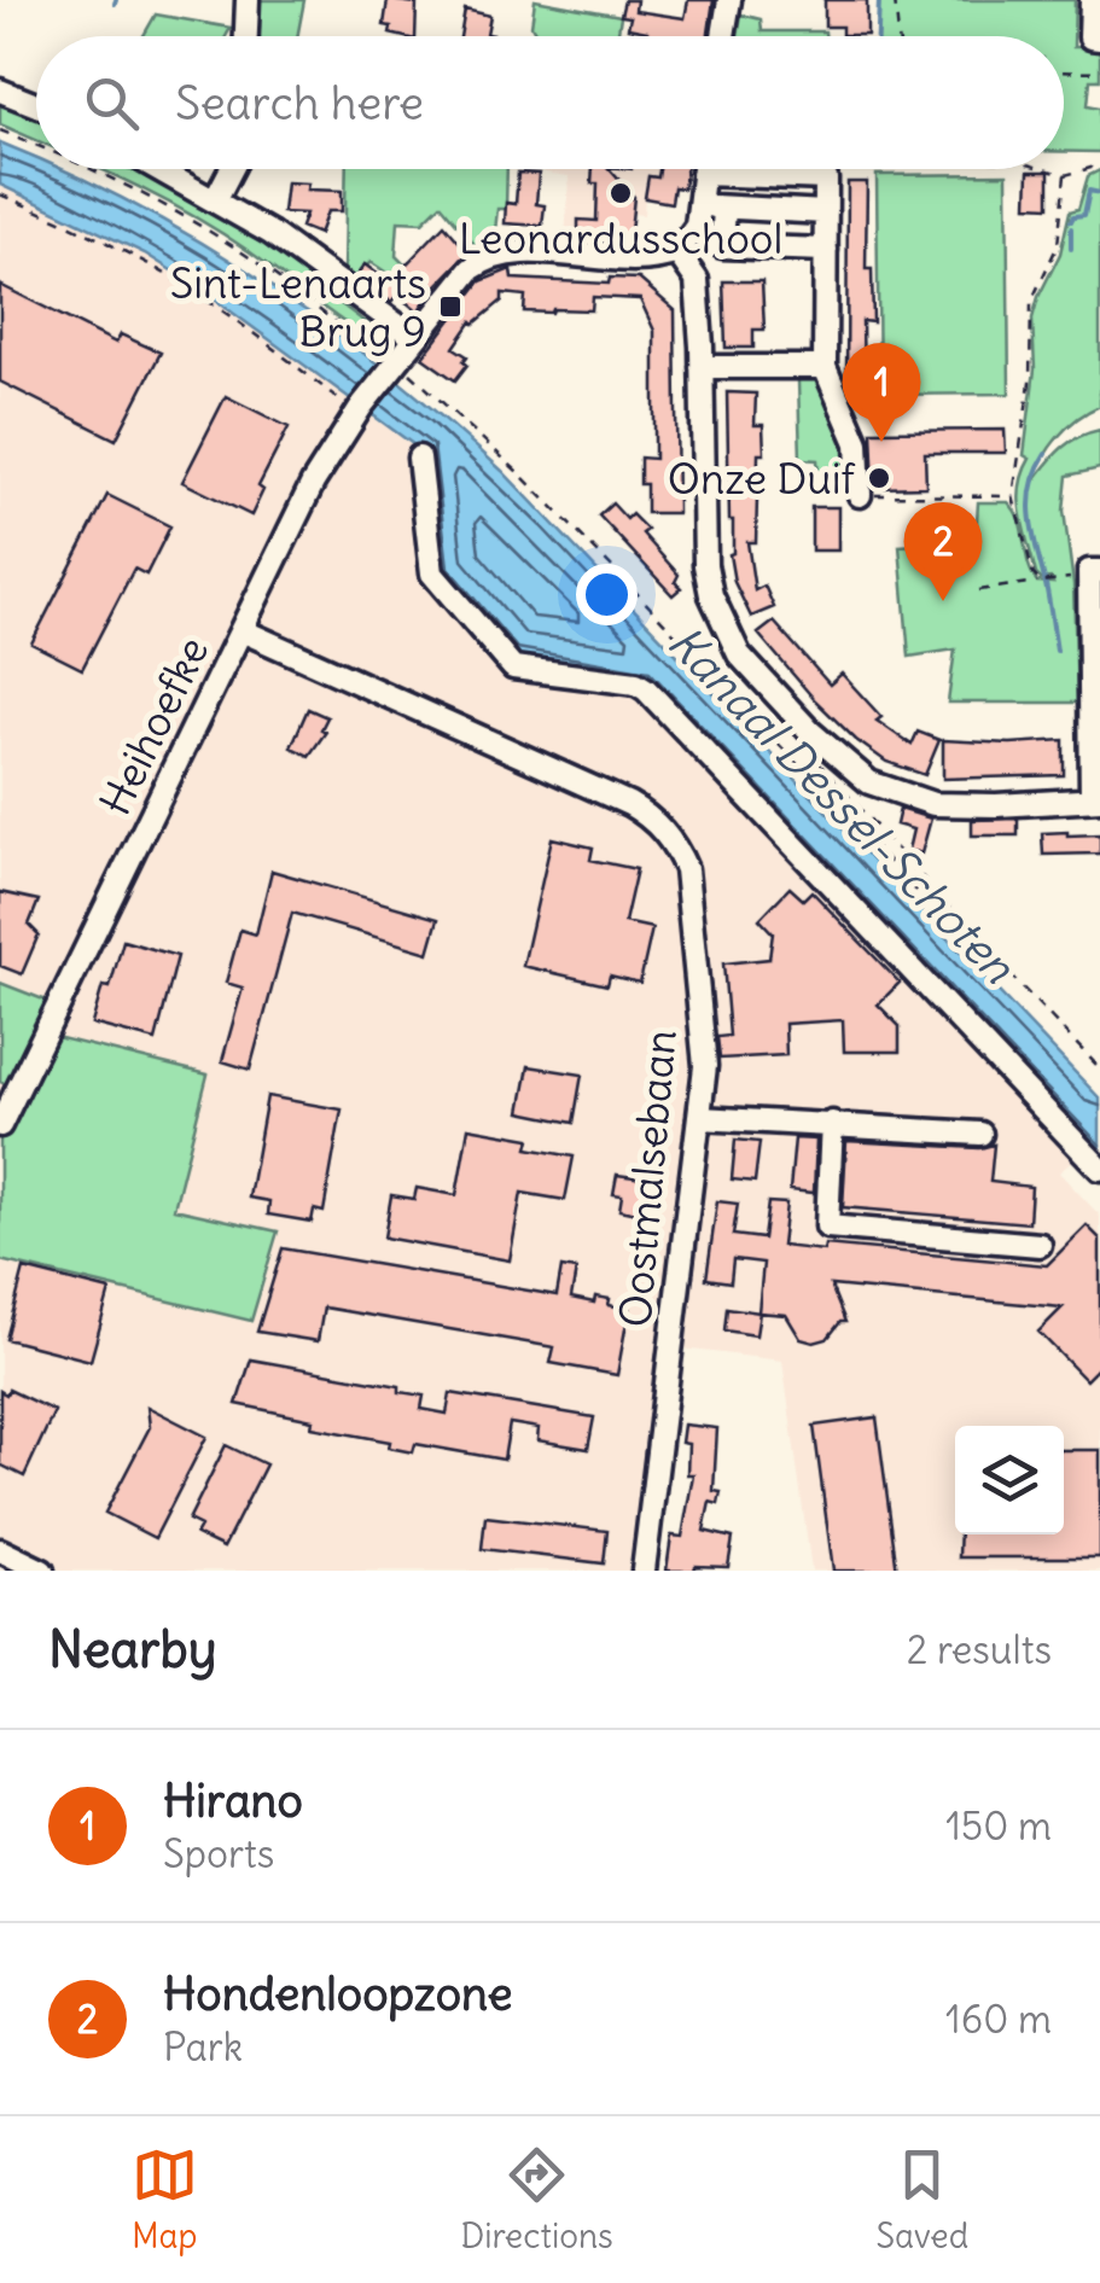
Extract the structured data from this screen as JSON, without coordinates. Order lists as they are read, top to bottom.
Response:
{
  "streets": {
    "street": ["Heihoefke", "Oostmalsebaan"]
  },
  "crossings": [
    ["Heihoefke", "Oostmalsebaan"]
  ],
  "water": ["Kanaal Dessel-Schoten"],
  "places": {
    "other": ["Leonardusschool", "Onze Duif"],
    "transit": ["Sint-Lenaarts Brug 9"]
  },
  "page": {
    "search": "Search here",
    "pins": ["1", "2"],
    "heading": ["Nearby", "2 results"],
    "list": [
      {
        "mark": "1",
        "name": "Hirano",
        "note": "Sports",
        "value": "150 m"
      },
      {
        "mark": "2",
        "name": "Hondenloopzone",
        "note": "Park",
        "value": "160 m"
      }
    ],
    "nav": ["Map", "Directions", "Saved"]
  }
}
